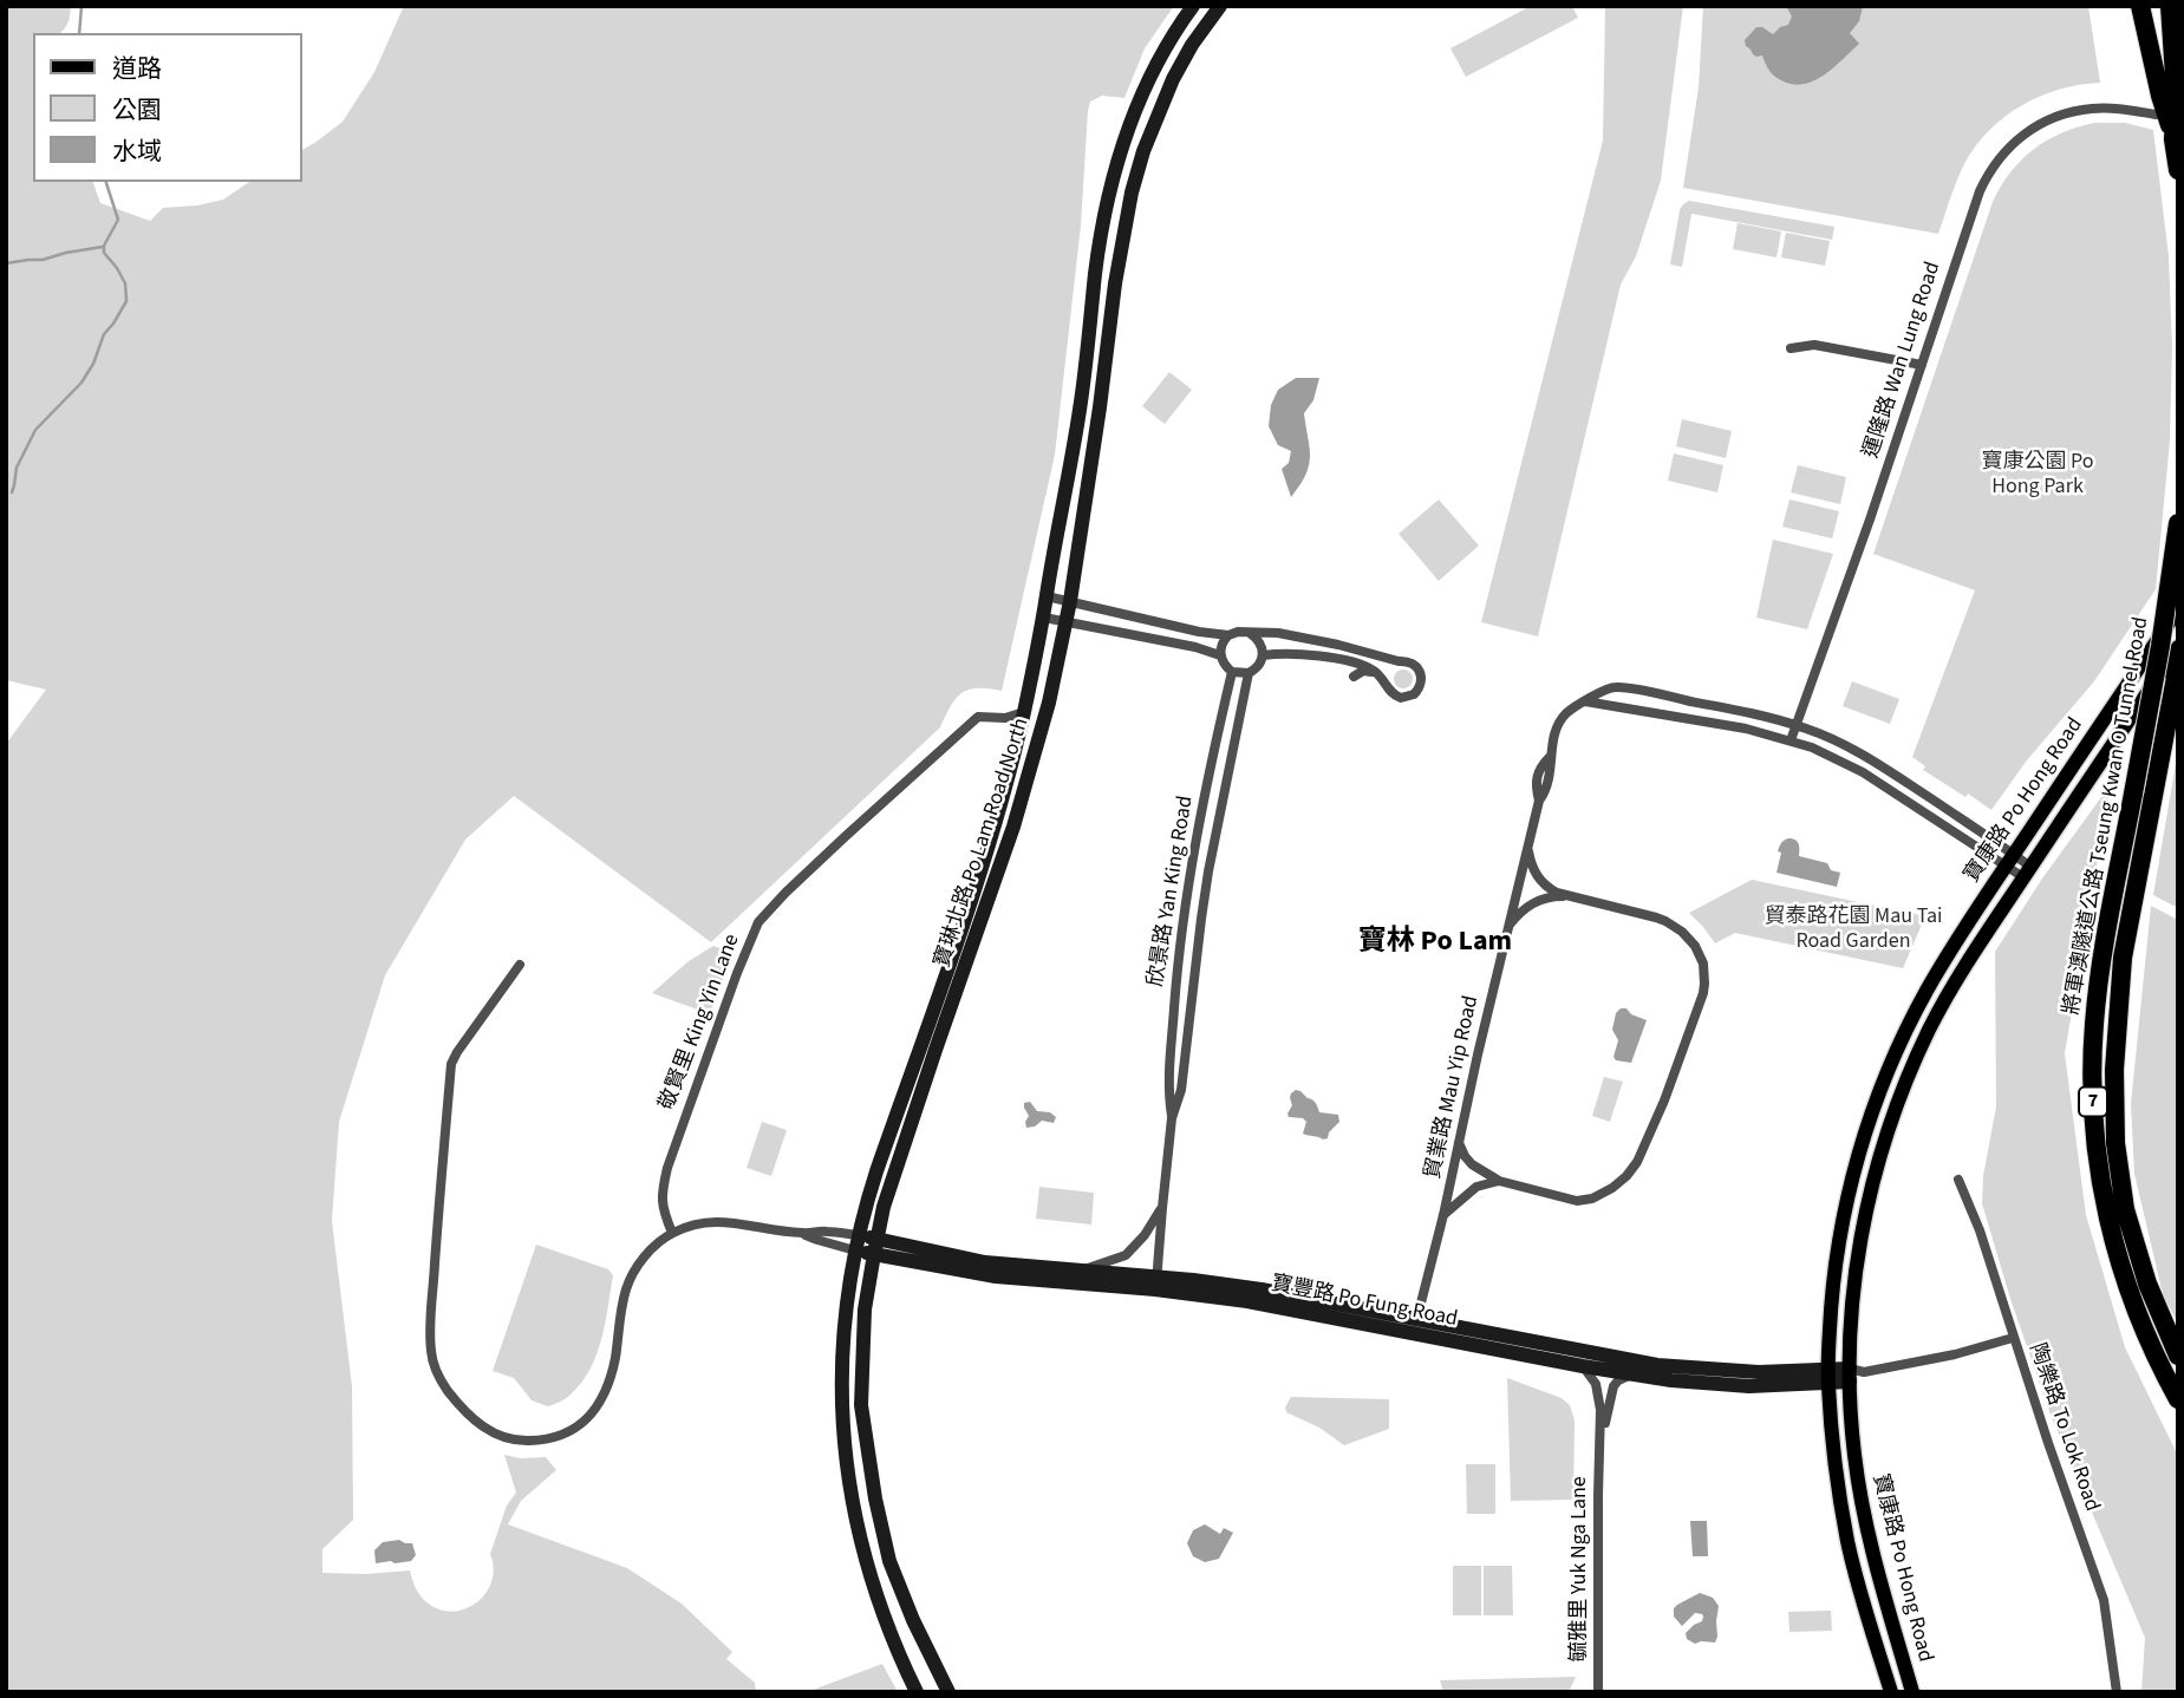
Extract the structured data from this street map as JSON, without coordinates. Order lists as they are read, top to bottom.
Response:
{
  "streets": {
    "highway": ["將軍澳隧道公路 Tseung Kwan O Tunnel Road", "7"],
    "main road": ["寶康路 Po Hong Road", "寶琳北路 Po Lam Road North", "寶豐路 Po Fung Road"],
    "street": [
      "運隆路 Wan Lung Road",
      "欣景路 Yan King Road",
      "敬賢里 King Yin Lane",
      "貿業路 Mau Yip Road",
      "陶樂路 To Lok Road",
      "毓雅里 Yuk Nga Lane"
    ]
  },
  "crossings": [
    ["寶康路 Po Hong Road", "寶豐路 Po Fung Road"],
    ["寶琳北路 Po Lam Road North", "敬賢里 King Yin Lane"],
    ["寶琳北路 Po Lam Road North", "寶豐路 Po Fung Road"],
    ["欣景路 Yan King Road", "寶豐路 Po Fung Road"],
    ["貿業路 Mau Yip Road", "寶豐路 Po Fung Road"],
    ["寶豐路 Po Fung Road", "陶樂路 To Lok Road"],
    ["寶豐路 Po Fung Road", "毓雅里 Yuk Nga Lane"]
  ],
  "districts": ["寶林 Po Lam"],
  "parks": ["寶康公園 Po Hong Park", "貿泰路花園 Mau Tai Road Garden"],
  "legend": ["道路", "公園", "水域"]
}
